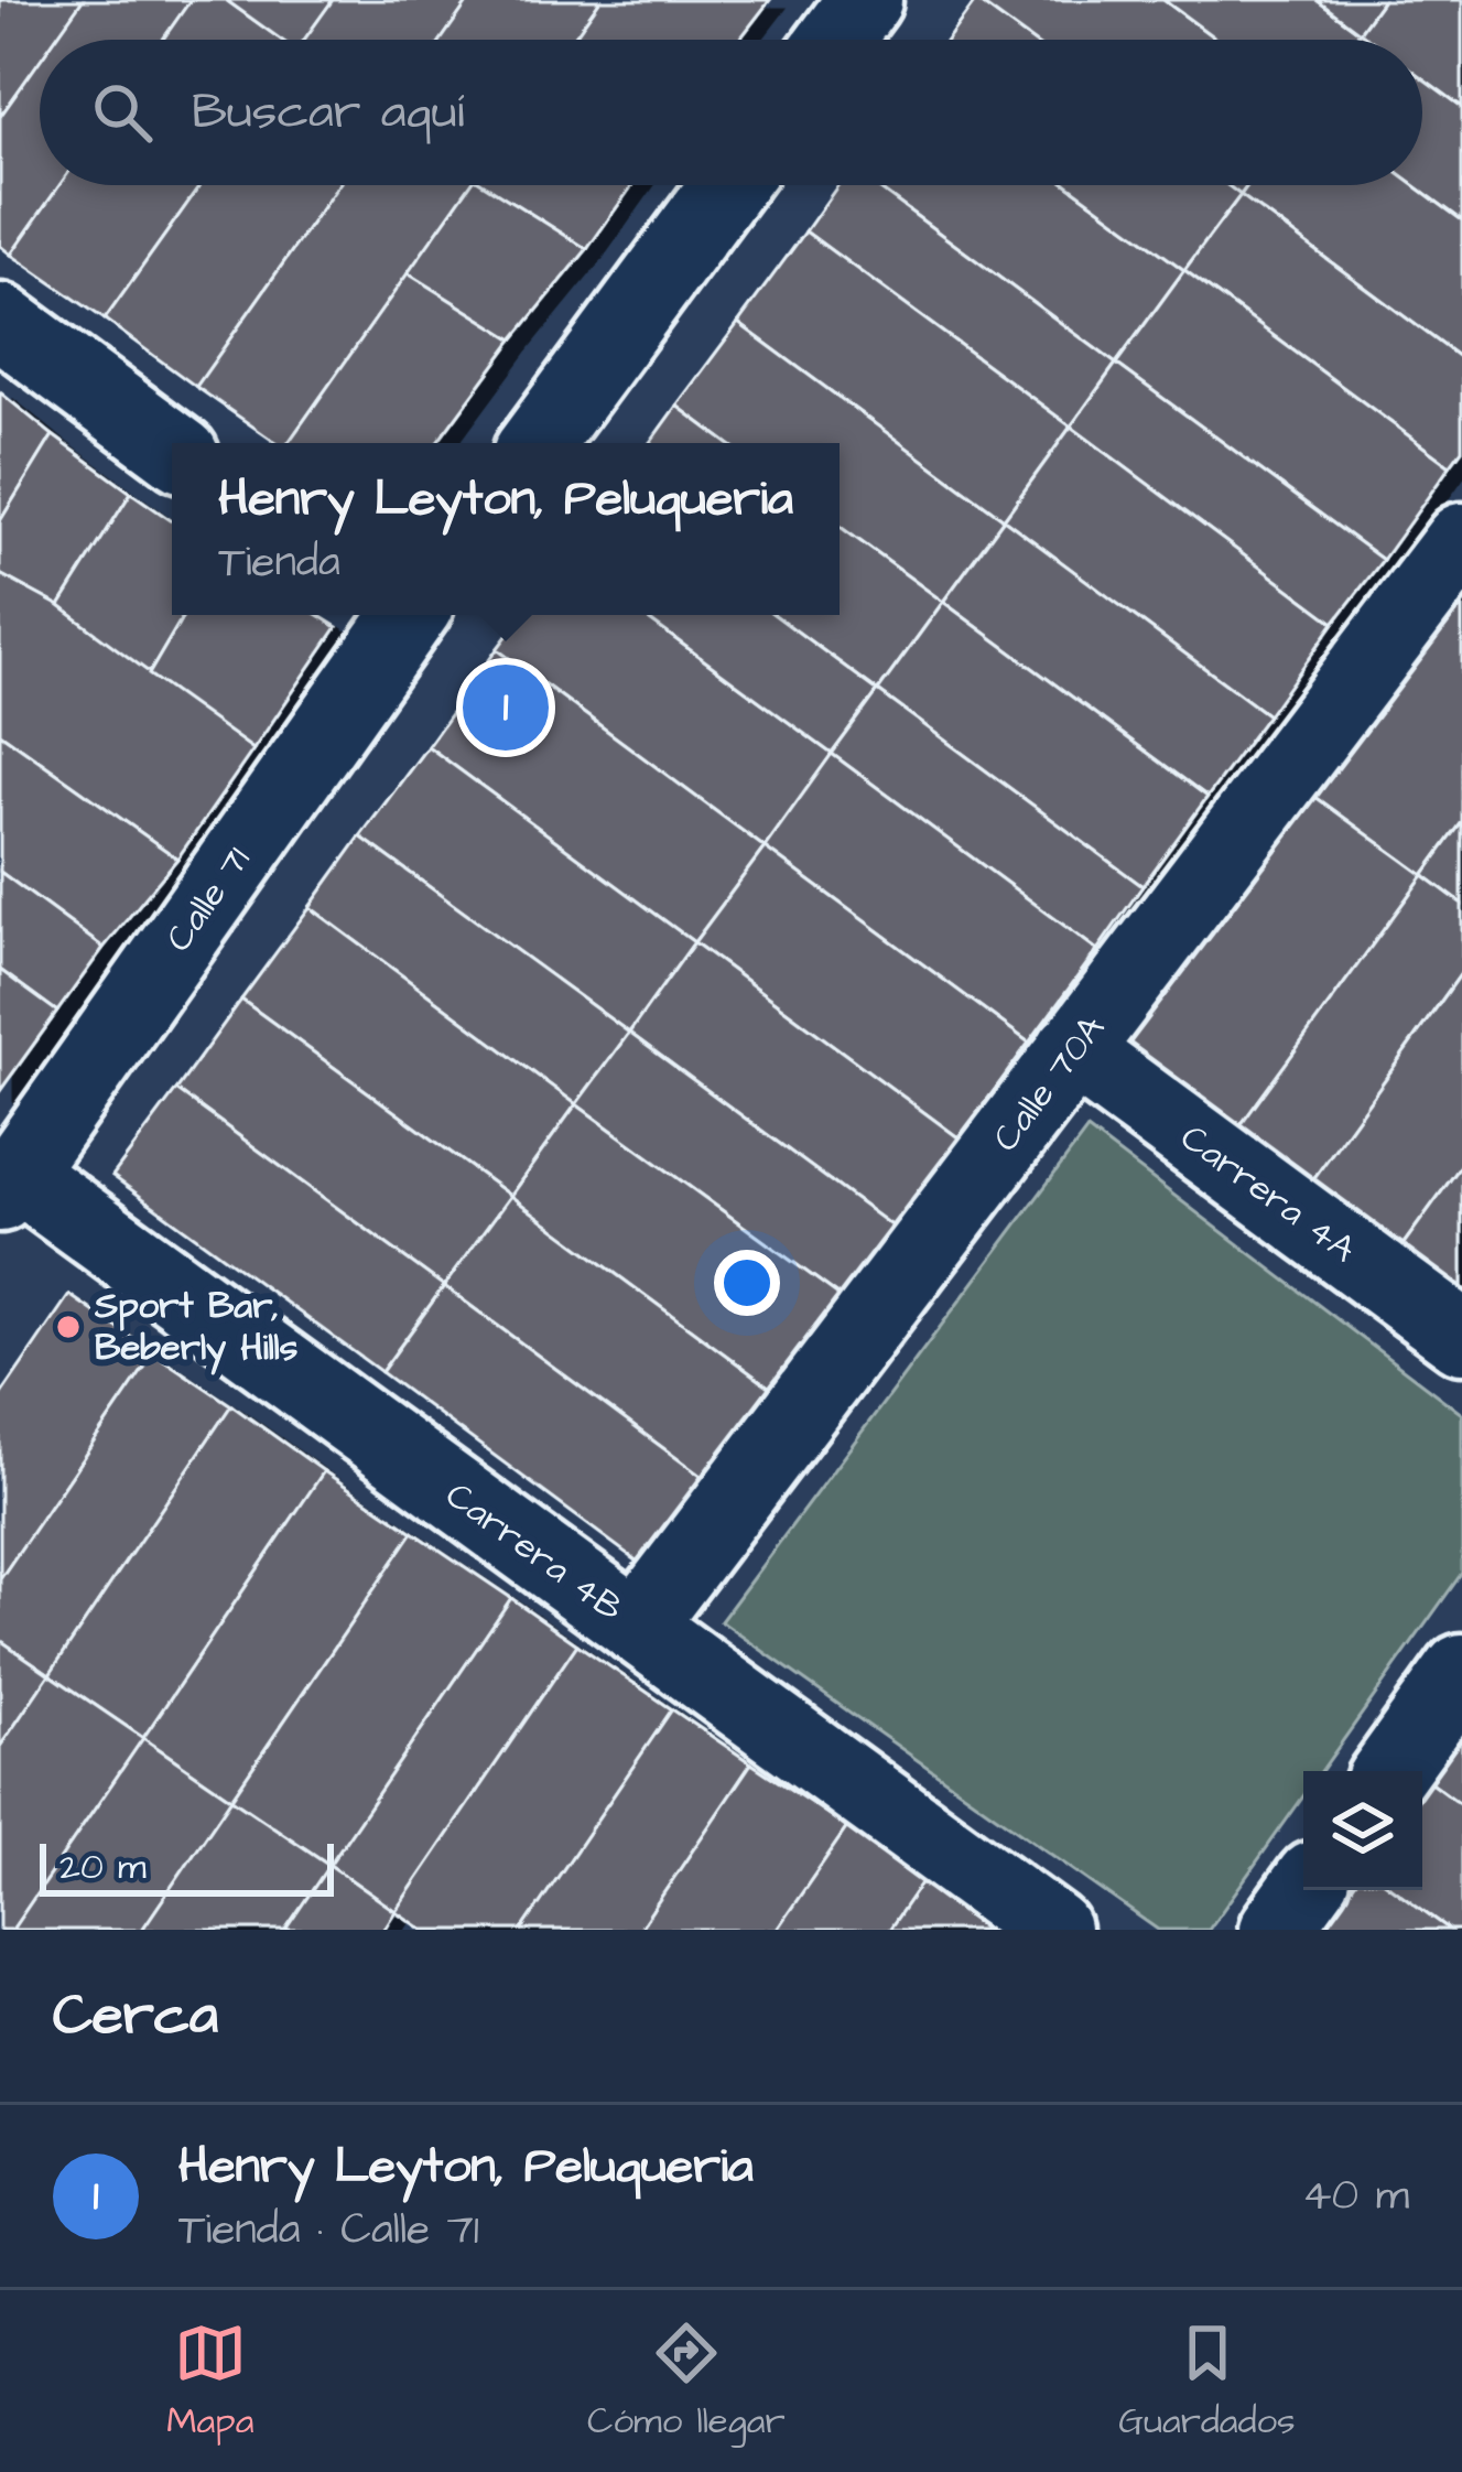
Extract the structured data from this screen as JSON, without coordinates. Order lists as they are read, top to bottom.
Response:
{
  "streets": {
    "street": [
      "Calle 71",
      "Calle 70A",
      "Carrera 4A",
      "Carrera 4B"
    ]
  },
  "crossings": [
    ["Calle 71", "Carrera 4B"],
    ["Calle 70A", "Carrera 4A"],
    ["Calle 70A", "Carrera 4B"]
  ],
  "places": ["Sport Bar, Beberly Hills"],
  "scale_bar": "20 m",
  "page": {
    "search": "Buscar aquí",
    "popup": ["Henry Leyton, Peluqueria", "Tienda"],
    "pins": "1",
    "scale": "20 m",
    "heading": "Cerca",
    "list": [
      {
        "mark": "1",
        "name": "Henry Leyton, Peluqueria",
        "note": "Tienda · Calle 71",
        "value": "40 m"
      }
    ],
    "nav": ["Mapa", "Cómo llegar", "Guardados"]
  }
}
